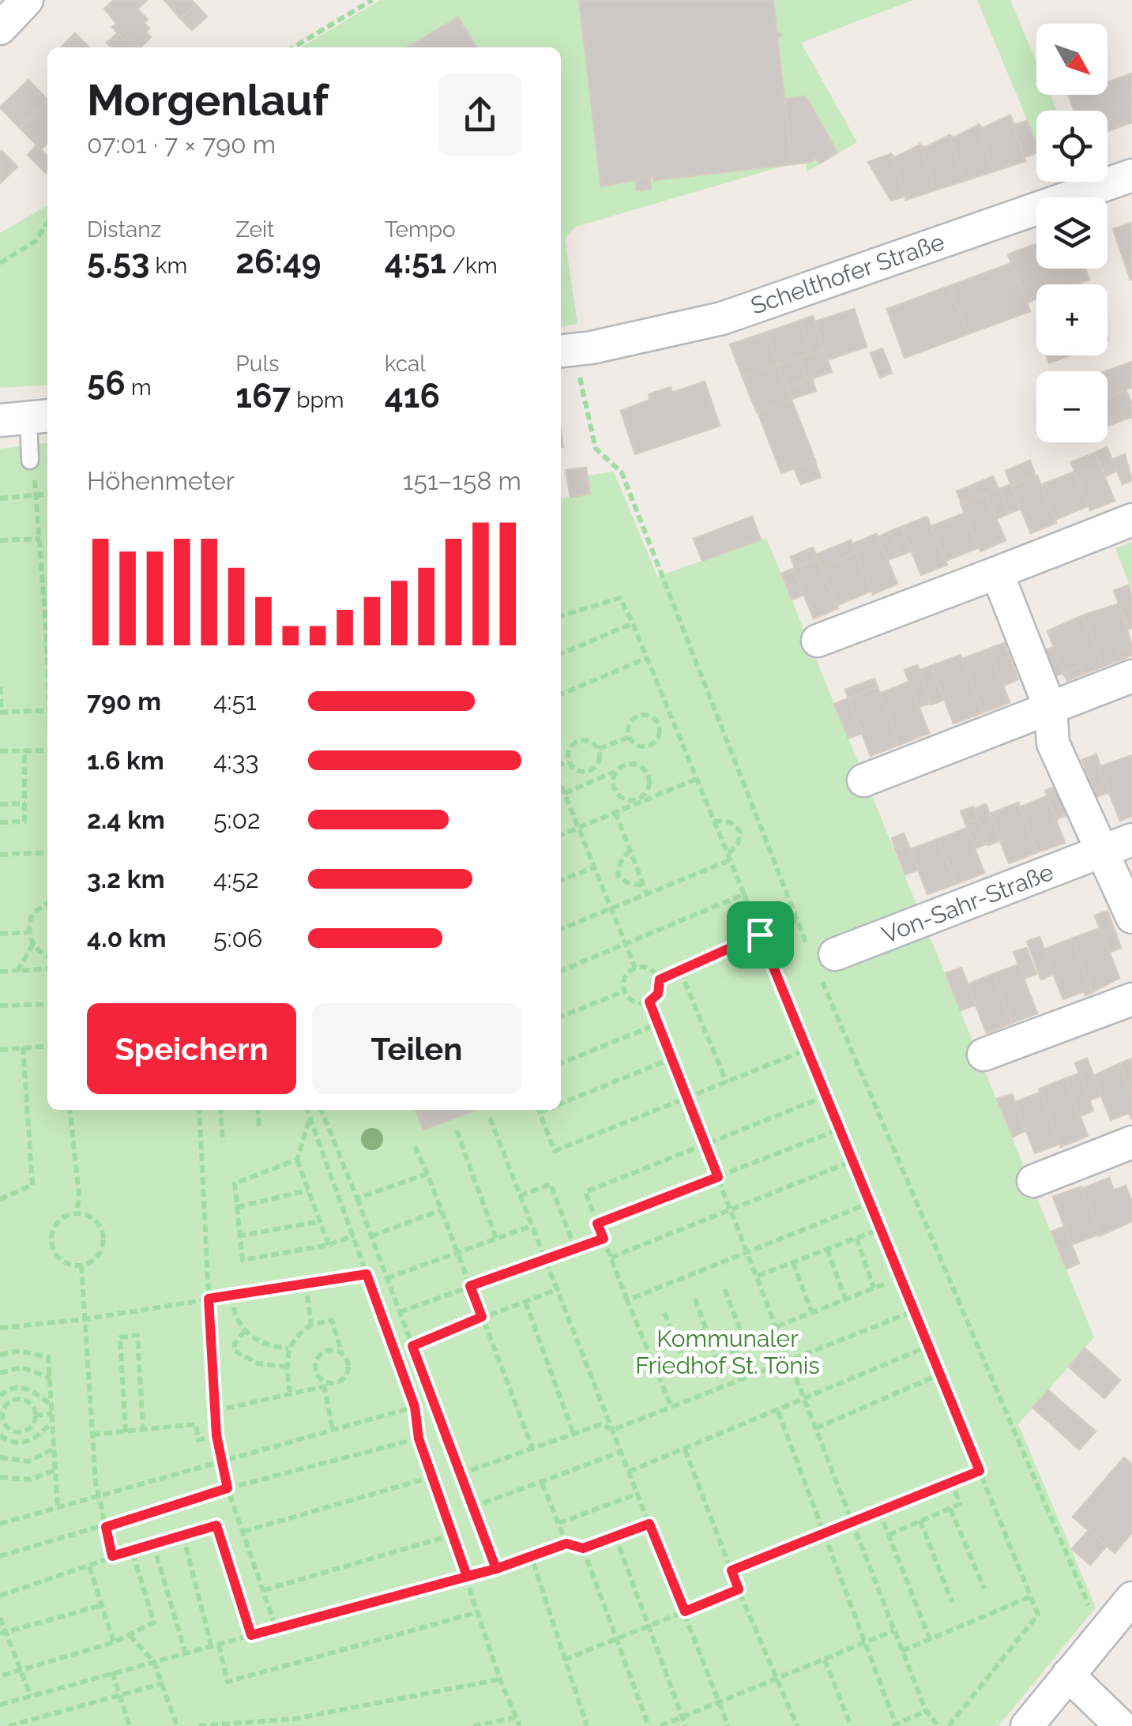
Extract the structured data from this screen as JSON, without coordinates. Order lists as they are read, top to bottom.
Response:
{
  "streets": {
    "street": ["Schelthofer Straße", "Von-Sahr-Straße"]
  },
  "parks": ["Kommunaler Friedhof St. Tönis"],
  "north": "bottom right",
  "page": {
    "map_buttons": ["+", "−"],
    "heading": ["Morgenlauf", "07:01 · 7 × 790 m"],
    "stats": [
      ["Distanz", "5.53 km"],
      ["Zeit", "26:49"],
      ["Tempo", "4:51 /km"],
      ["56 m"],
      ["Puls", "167 bpm"],
      ["kcal", "416"]
    ],
    "chart": ["Höhenmeter", "151–158 m"],
    "list": [
      {
        "name": "790 m",
        "note": "4:51"
      },
      {
        "name": "1.6 km",
        "note": "4:33"
      },
      {
        "name": "2.4 km",
        "note": "5:02"
      },
      {
        "name": "3.2 km",
        "note": "4:52"
      },
      {
        "name": "4.0 km",
        "note": "5:06"
      }
    ],
    "buttons": ["Speichern", "Teilen"]
  }
}
